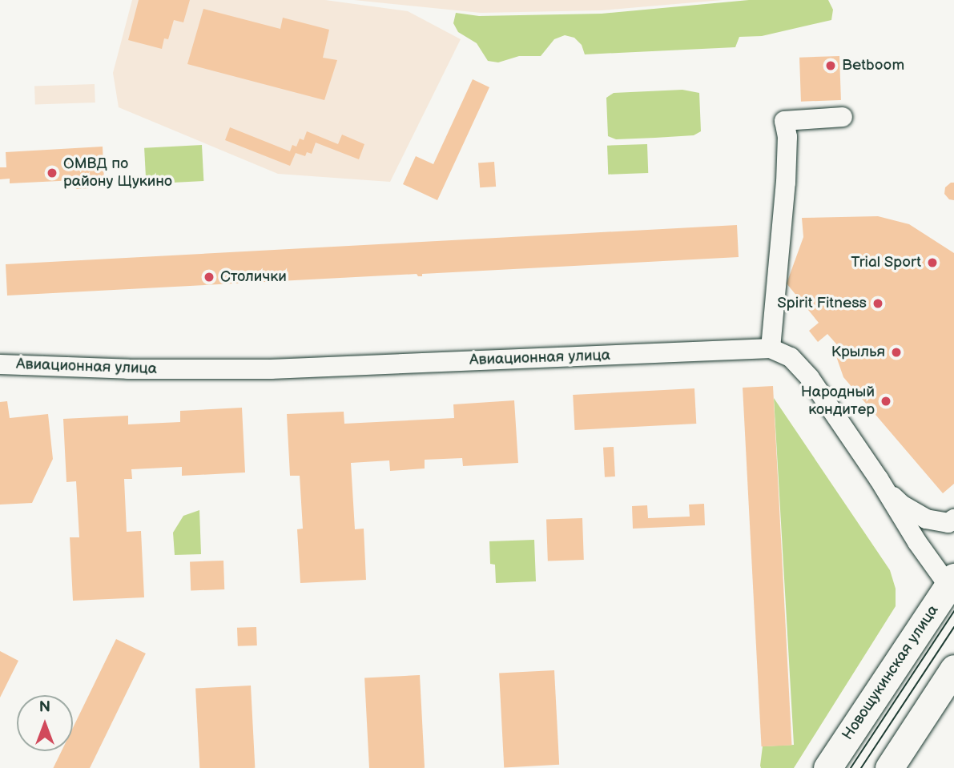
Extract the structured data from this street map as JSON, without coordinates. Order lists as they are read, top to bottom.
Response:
{
  "streets": {
    "main road": ["Новощукинская улица"],
    "street": ["Авиационная улица"]
  },
  "places": [
    "Betboom",
    "ОМВД по району Щукино",
    "Trial Sport",
    "Столички",
    "Spirit Fitness",
    "Крылья",
    "Народный кондитер"
  ],
  "north": "top"
}
